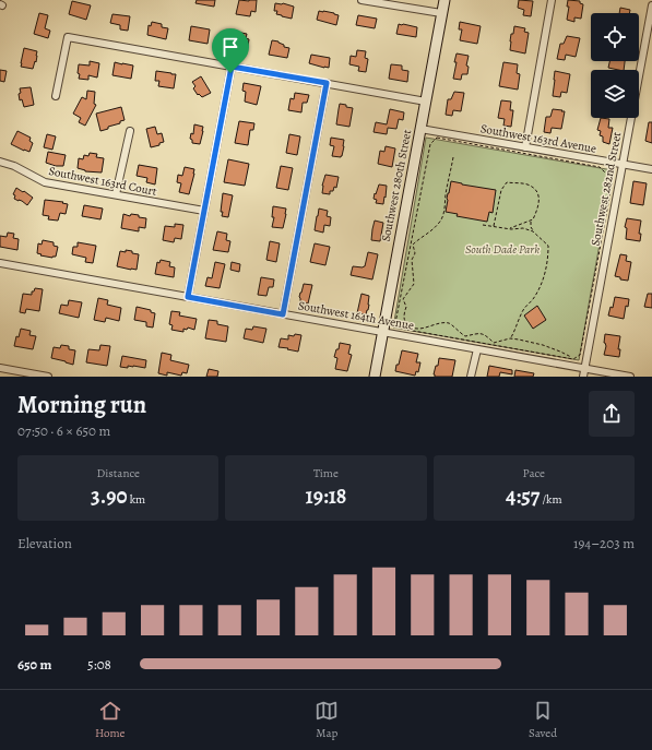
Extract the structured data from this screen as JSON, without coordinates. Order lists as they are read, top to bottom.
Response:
{
  "streets": {
    "street": [
      "Southwest 163rd Avenue",
      "Southwest 163rd Court",
      "Southwest 280th Street",
      "Southwest 282nd Street",
      "Southwest 164th Avenue"
    ]
  },
  "crossings": [
    ["Southwest 163rd Avenue", "Southwest 280th Street"],
    ["Southwest 163rd Avenue", "Southwest 282nd Street"],
    ["Southwest 280th Street", "Southwest 164th Avenue"],
    ["Southwest 282nd Street", "Southwest 164th Avenue"]
  ],
  "parks": ["South Dade Park"],
  "page": {
    "heading": ["Morning run", "07:50 · 6 × 650 m"],
    "stats": [
      ["Distance", "3.90 km"],
      ["Time", "19:18"],
      ["Pace", "4:57 /km"]
    ],
    "chart": ["Elevation", "194–203 m"],
    "list": [
      {
        "name": "650 m",
        "note": "5:08"
      }
    ],
    "tabs": ["Home", "Map", "Saved"]
  }
}
